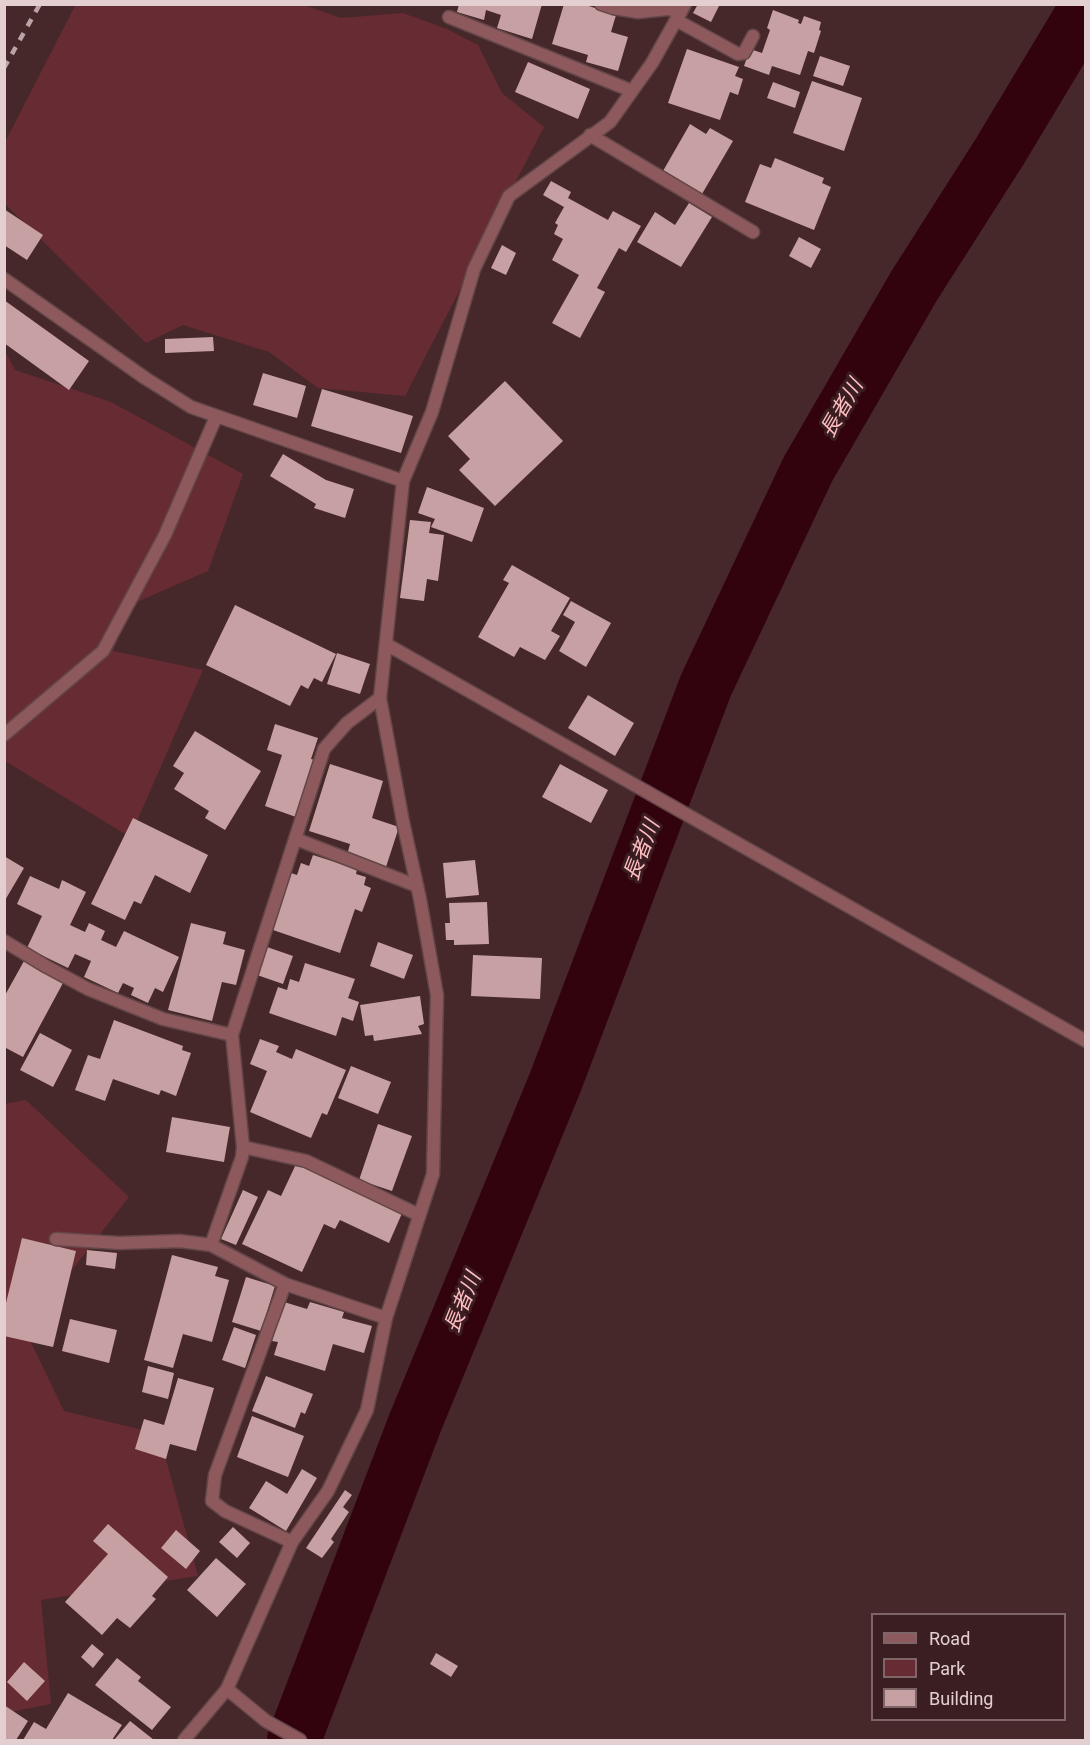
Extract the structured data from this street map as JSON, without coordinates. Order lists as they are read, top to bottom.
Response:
{
  "water": ["長者川"],
  "legend": ["Road", "Park", "Building"]
}
